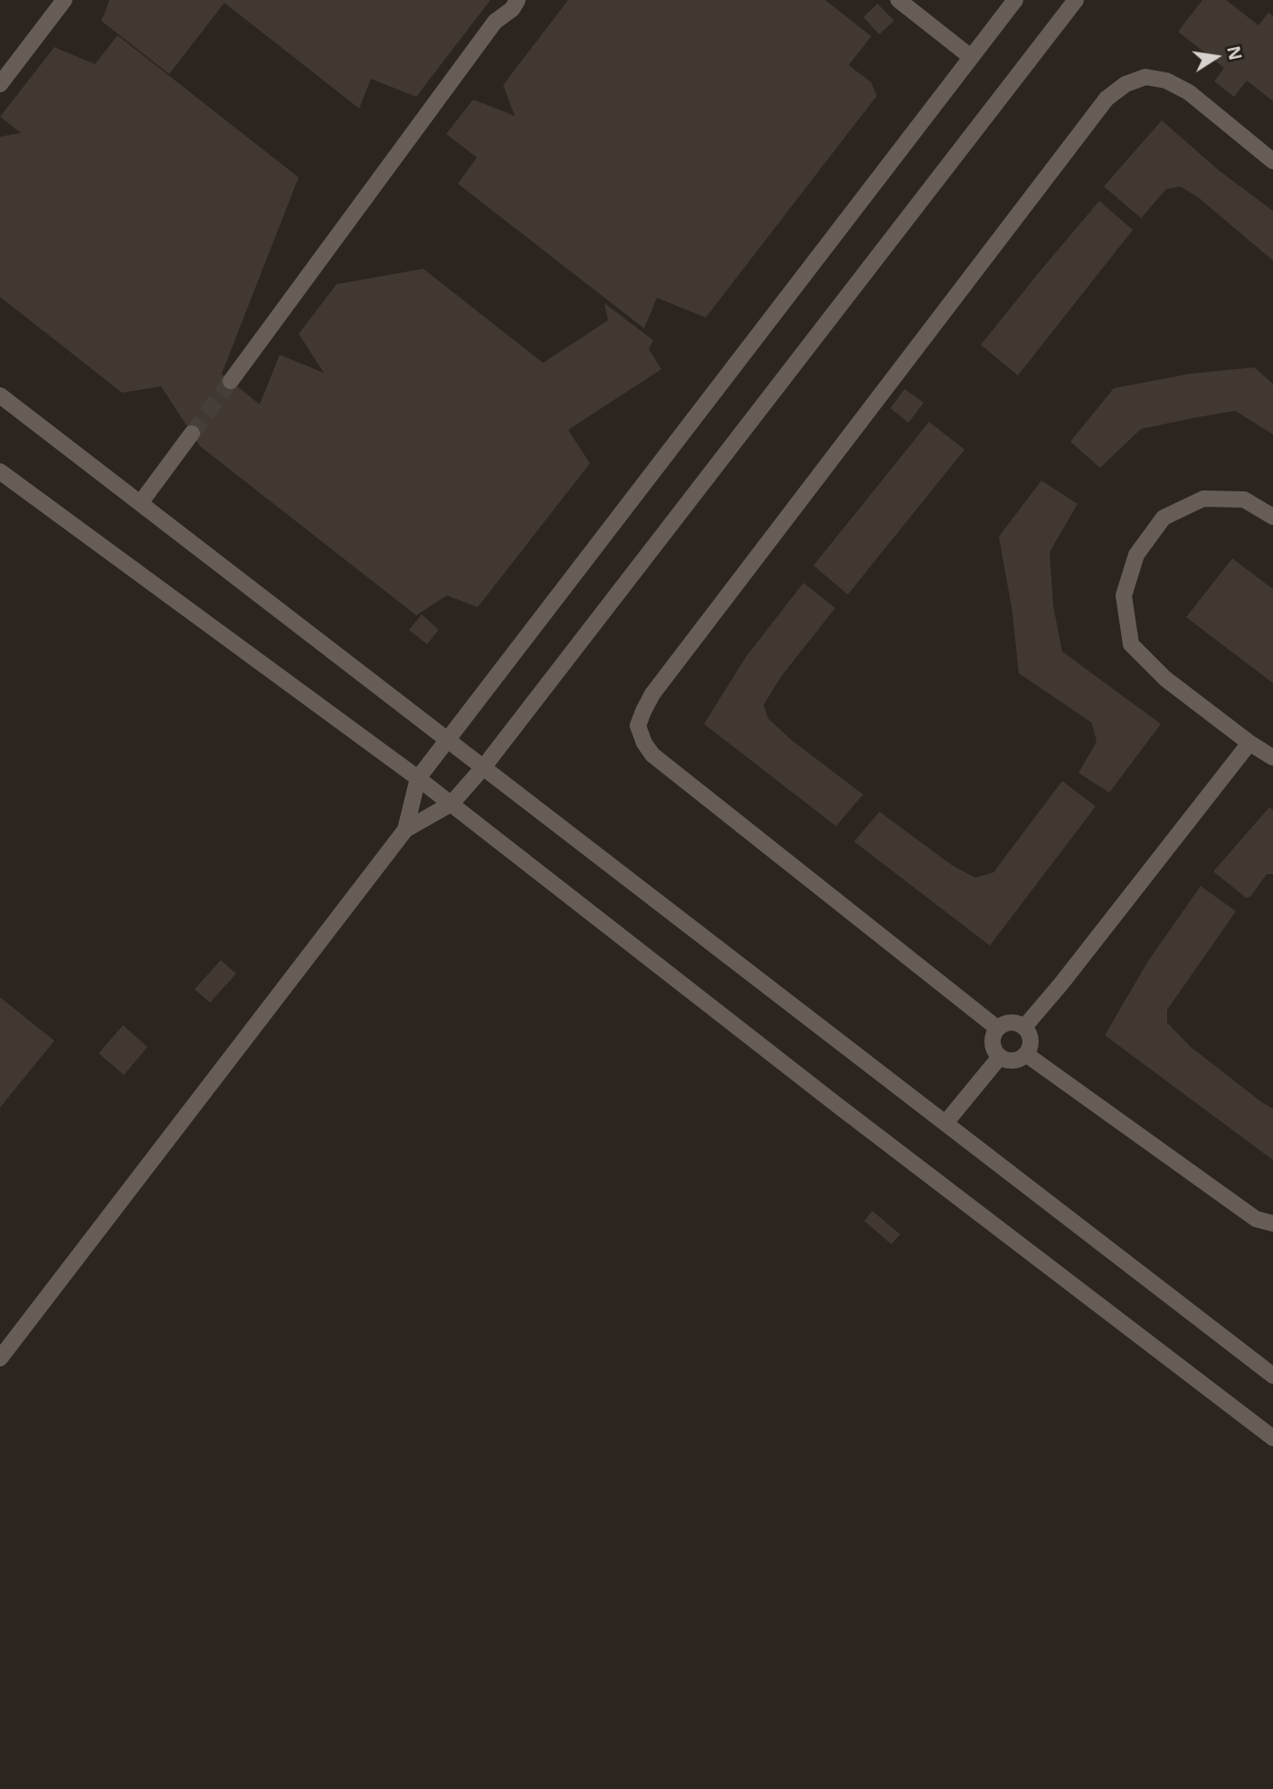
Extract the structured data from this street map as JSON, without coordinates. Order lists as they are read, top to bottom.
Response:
{
  "north": "right"
}
